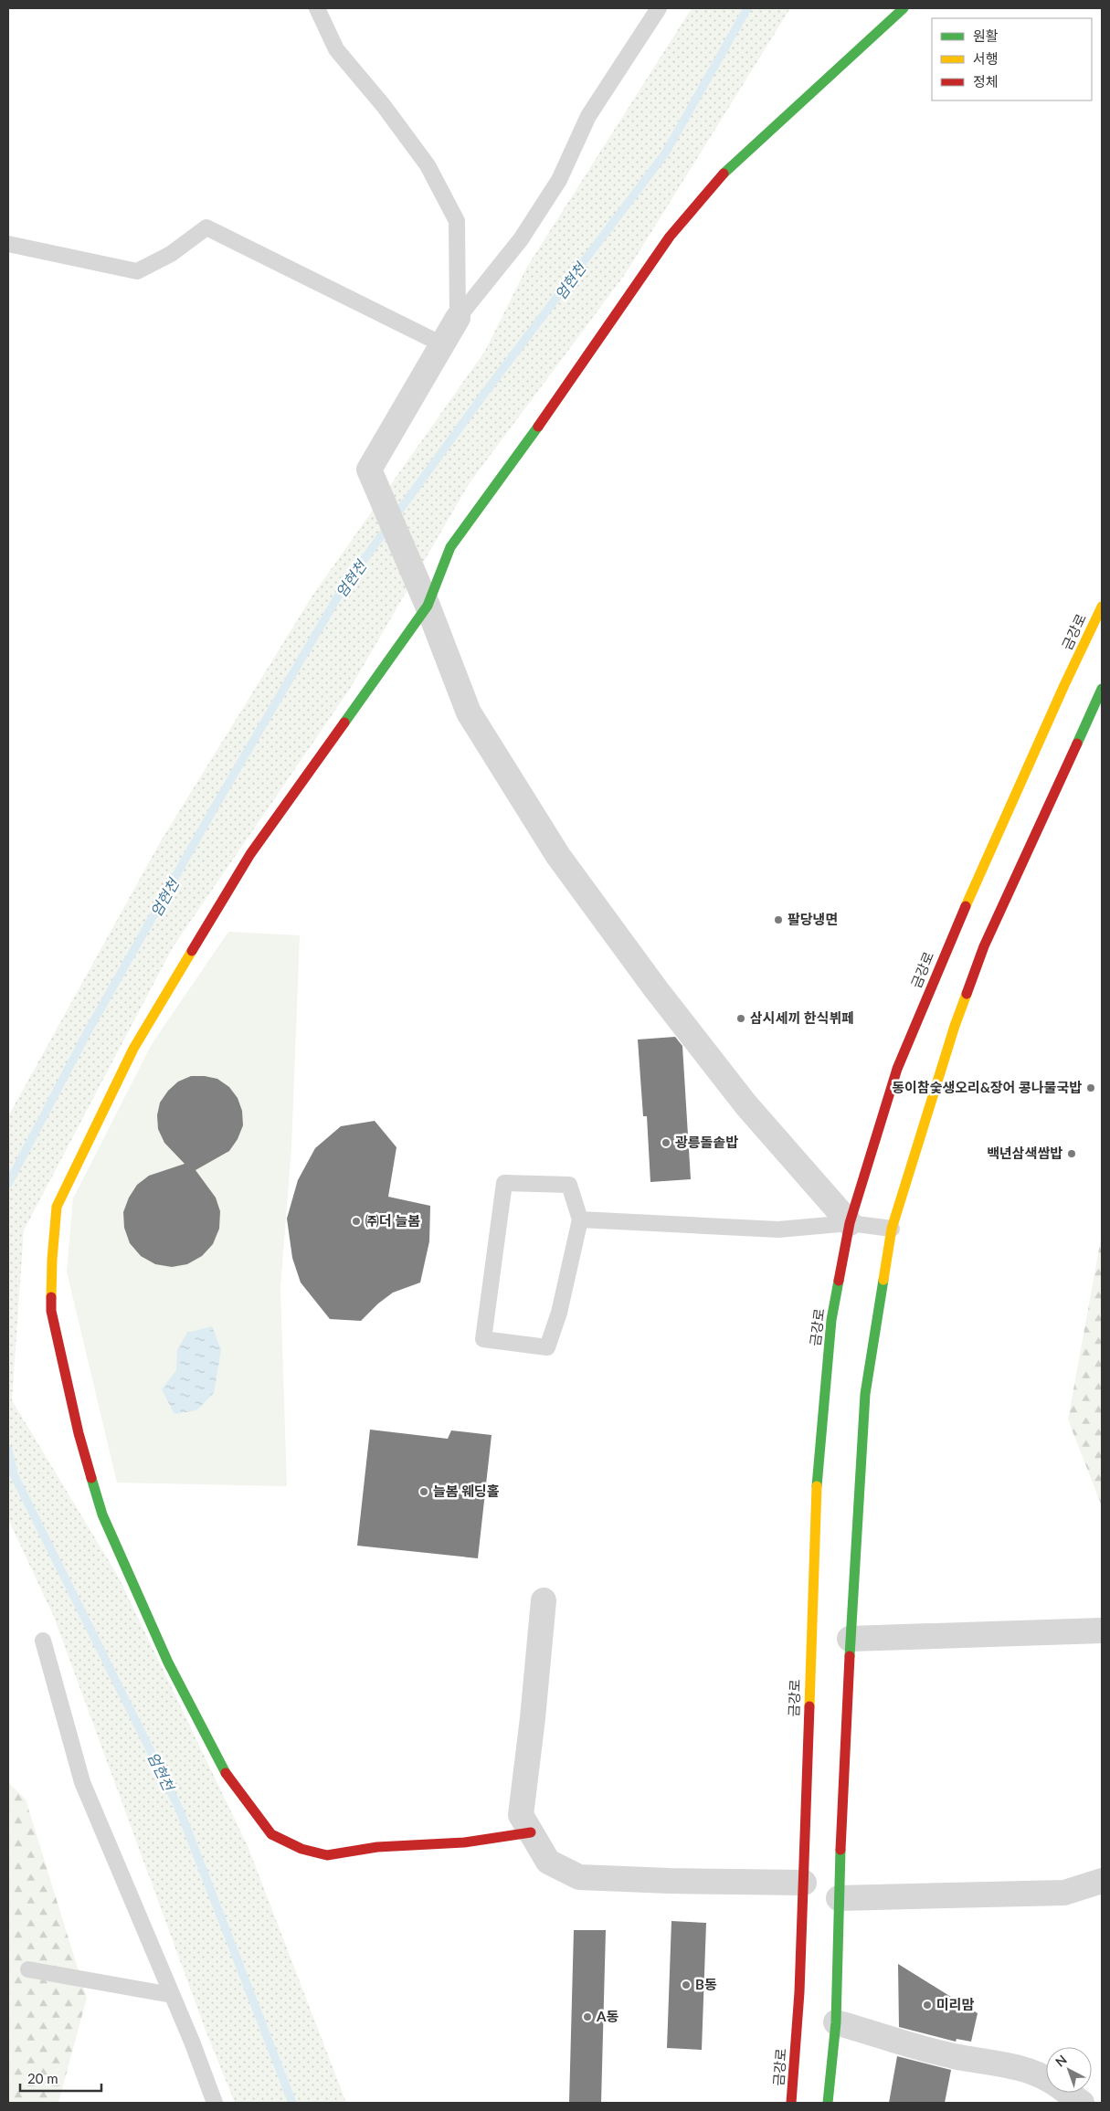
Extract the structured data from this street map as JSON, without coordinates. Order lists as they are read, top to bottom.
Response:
{
  "streets": {
    "main road": ["금강로"]
  },
  "water": ["엄현천"],
  "places": [
    "팔당냉면",
    "삼시세끼 한식뷔페",
    "동이참숯생오리&장어 콩나물국밥",
    "광릉돌솥밥",
    "백년삼색쌈밥",
    "㈜더 늘봄",
    "늘봄 웨딩홀",
    "B동",
    "미리맘",
    "A동"
  ],
  "legend": ["원활", "서행", "정체"],
  "scale_bar": "20 m",
  "north": "top left"
}
